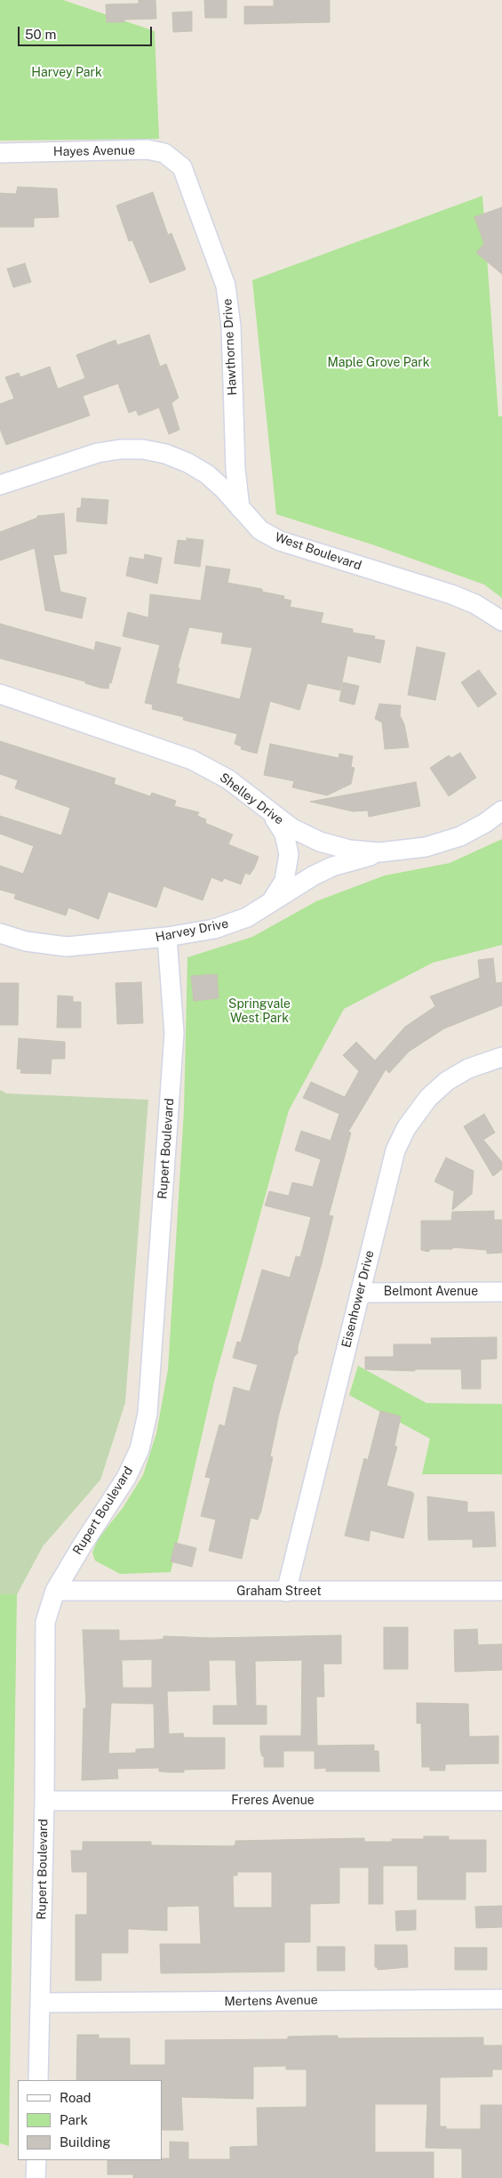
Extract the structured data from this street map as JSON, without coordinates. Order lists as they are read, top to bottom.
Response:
{
  "streets": {
    "street": [
      "Hayes Avenue",
      "Hawthorne Drive",
      "West Boulevard",
      "Shelley Drive",
      "Harvey Drive",
      "Rupert Boulevard",
      "Belmont Avenue",
      "Eisenhower Drive",
      "Graham Street",
      "Freres Avenue",
      "Mertens Avenue"
    ]
  },
  "crossings": [
    ["Hayes Avenue", "Hawthorne Drive"],
    ["Hawthorne Drive", "West Boulevard"],
    ["Shelley Drive", "Harvey Drive"],
    ["Harvey Drive", "Rupert Boulevard"],
    ["Rupert Boulevard", "Graham Street"],
    ["Rupert Boulevard", "Freres Avenue"],
    ["Rupert Boulevard", "Mertens Avenue"],
    ["Belmont Avenue", "Eisenhower Drive"],
    ["Eisenhower Drive", "Graham Street"]
  ],
  "parks": ["Harvey Park", "Maple Grove Park", "Springvale West Park"],
  "legend": ["Road", "Park", "Building"],
  "scale_bar": "50 m"
}
